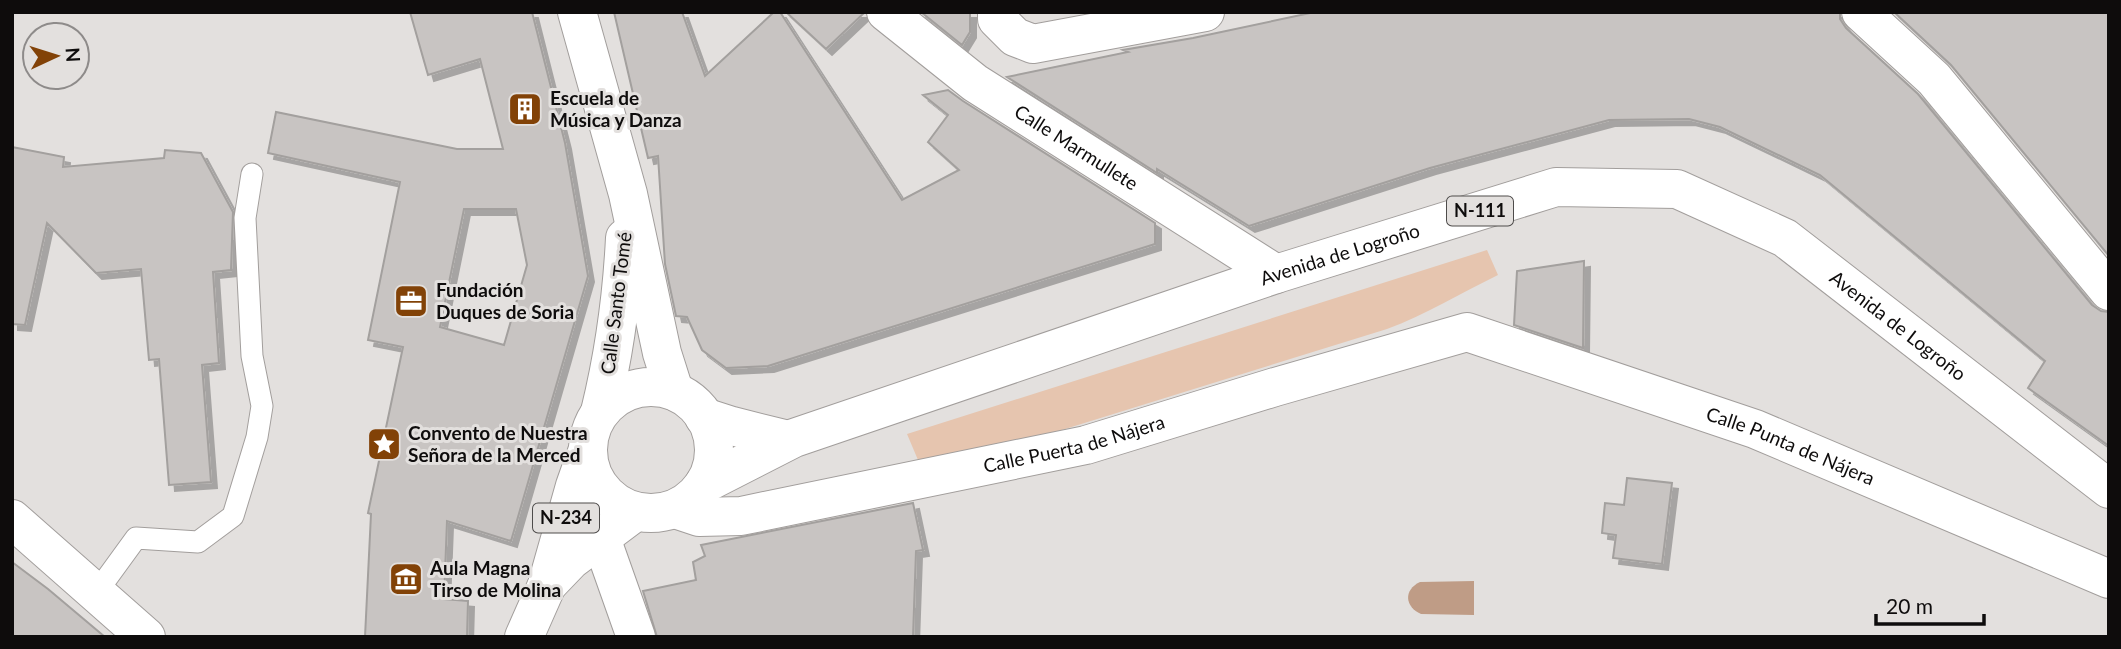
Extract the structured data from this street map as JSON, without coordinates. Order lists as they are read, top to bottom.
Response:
{
  "streets": {
    "main road": [
      "Calle Marmullete",
      "N-111",
      "Avenida de Logroño",
      "Calle Santo Tomé",
      "Calle Puerta de Nájera",
      "Calle Punta de Nájera",
      "N-234"
    ]
  },
  "crossings": [
    ["Calle Marmullete", "Avenida de Logroño"],
    ["Avenida de Logroño", "Calle Santo Tomé"],
    ["Avenida de Logroño", "Calle Puerta de Nájera"],
    ["Avenida de Logroño", "N-234"],
    ["Calle Santo Tomé", "Calle Puerta de Nájera"],
    ["Calle Santo Tomé", "N-234"],
    ["Calle Puerta de Nájera", "Calle Punta de Nájera"],
    ["Calle Puerta de Nájera", "N-234"]
  ],
  "places": {
    "building": ["Escuela de Música y Danza"],
    "office": ["Fundación Duques de Soria"],
    "place": ["Convento de Nuestra Señora de la Merced"],
    "museum": ["Aula Magna Tirso de Molina"]
  },
  "scale_bar": "20 m",
  "north": "right"
}
